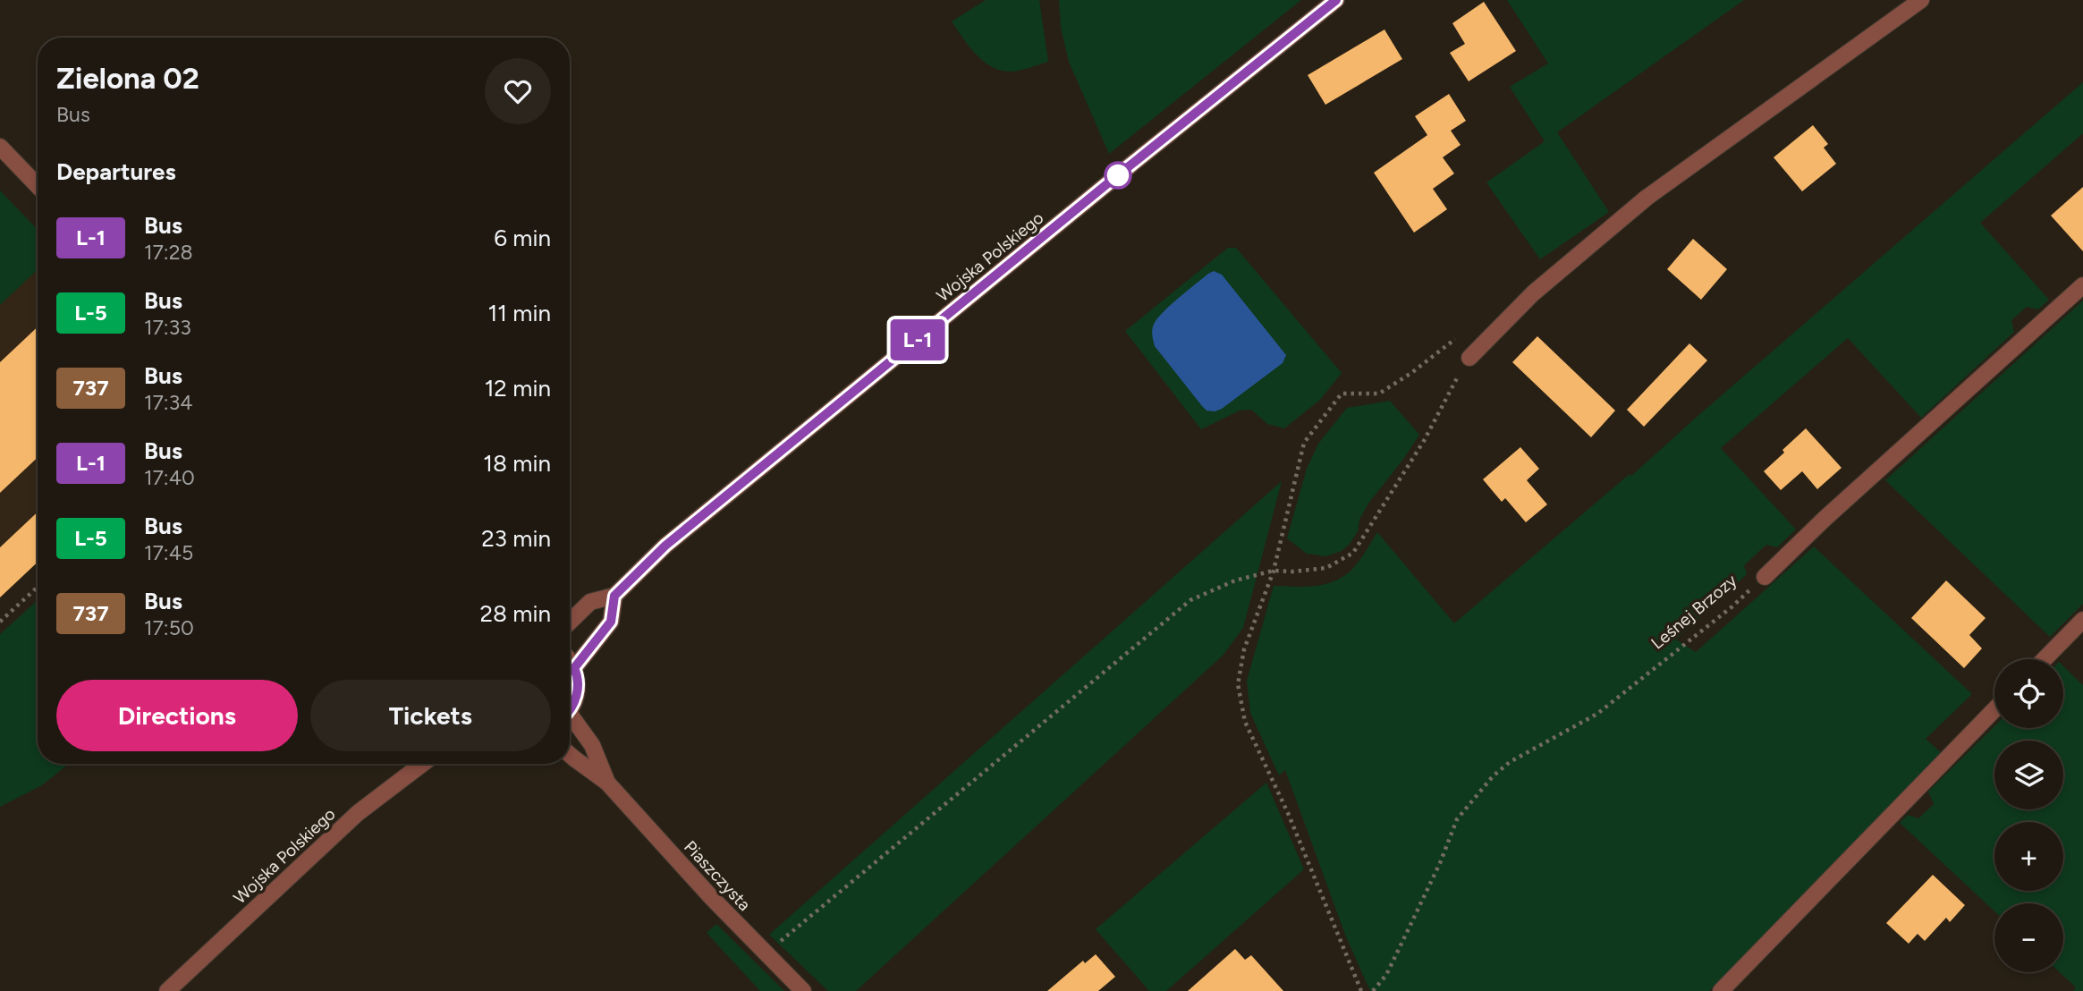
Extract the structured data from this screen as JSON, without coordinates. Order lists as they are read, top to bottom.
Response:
{
  "streets": {
    "street": ["Wojska Polskiego", "Leśnej Brzozy", "Piaszczysta"]
  },
  "lines": ["bus line L-1"],
  "page": {
    "on_map": "L-1",
    "heading": [
      ["Zielona 02", "Bus"],
      "Departures"
    ],
    "list": [
      {
        "mark": "L-1",
        "name": "Bus",
        "note": "17:28",
        "value": "6 min"
      },
      {
        "mark": "L-5",
        "name": "Bus",
        "note": "17:33",
        "value": "11 min"
      },
      {
        "mark": "737",
        "name": "Bus",
        "note": "17:34",
        "value": "12 min"
      },
      {
        "mark": "L-1",
        "name": "Bus",
        "note": "17:40",
        "value": "18 min"
      },
      {
        "mark": "L-5",
        "name": "Bus",
        "note": "17:45",
        "value": "23 min"
      },
      {
        "mark": "737",
        "name": "Bus",
        "note": "17:50",
        "value": "28 min"
      }
    ],
    "map_buttons": ["+", "−"],
    "buttons": ["Directions", "Tickets"]
  }
}
